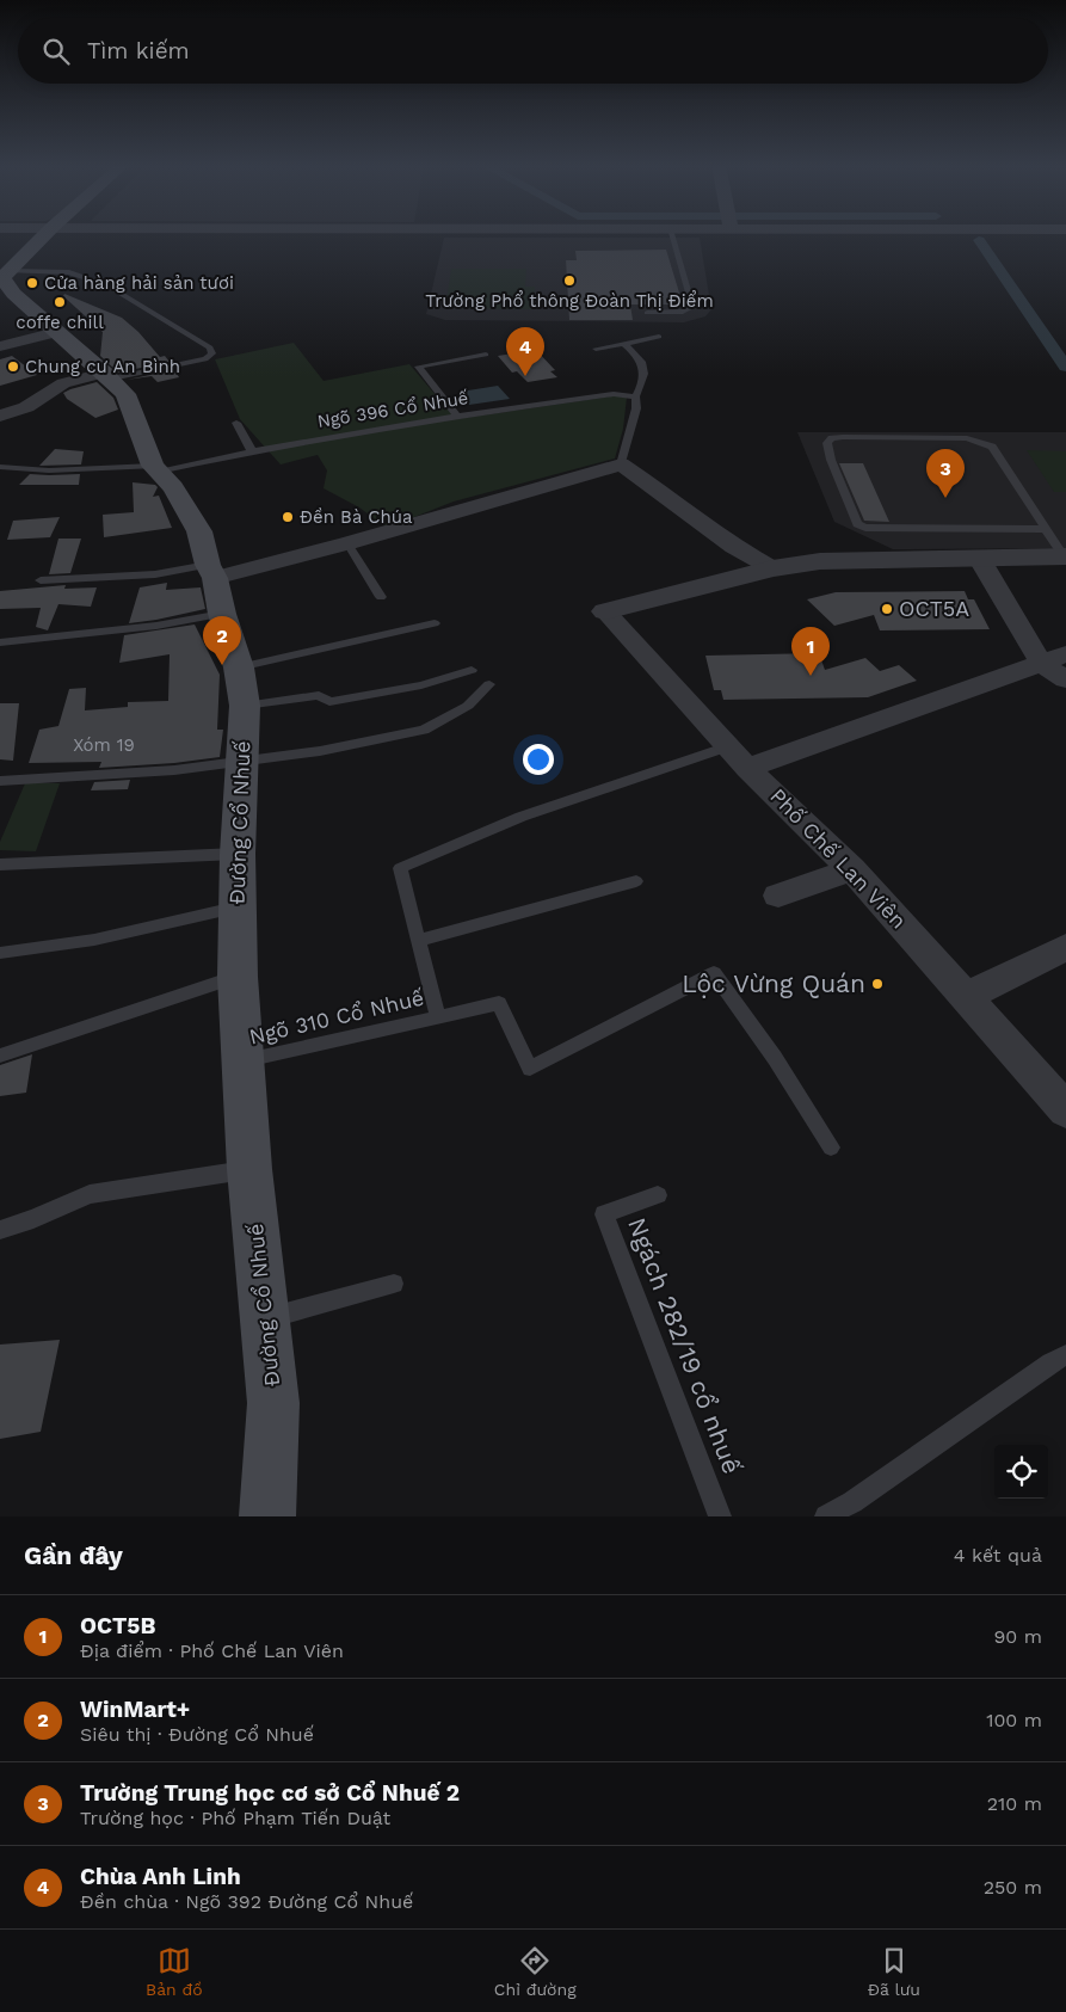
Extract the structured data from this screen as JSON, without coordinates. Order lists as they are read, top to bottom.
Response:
{
  "streets": {
    "main road": ["Đường Cổ Nhuế"],
    "street": ["Phố Chế Lan Viên"],
    "lane": ["Ngõ 396 Cổ Nhuế", "Ngõ 310 Cổ Nhuế", "Ngách 282/19 cổ nhuế"]
  },
  "crossings": [
    ["Ngõ 396 Cổ Nhuế", "Đường Cổ Nhuế"],
    ["Đường Cổ Nhuế", "Ngõ 310 Cổ Nhuế"],
    ["Phố Chế Lan Viên", "Ngõ 310 Cổ Nhuế"]
  ],
  "places": [
    "Trường Phổ thông Đoàn Thị Điểm",
    "Cửa hàng hải sản tươi",
    "coffe chill",
    "Chung cư An Bình",
    "Đền Bà Chúa",
    "OCT5A",
    "Lộc Vừng Quán"
  ],
  "house_numbers": ["Xóm 19"],
  "page": {
    "search": "Tìm kiếm",
    "pins": [
      "4",
      "3",
      "2",
      "1"
    ],
    "heading": ["Gần đây", "4 kết quả"],
    "list": [
      {
        "mark": "1",
        "name": "OCT5B",
        "note": "Địa điểm · Phố Chế Lan Viên",
        "value": "90 m"
      },
      {
        "mark": "2",
        "name": "WinMart+",
        "note": "Siêu thị · Đường Cổ Nhuế",
        "value": "100 m"
      },
      {
        "mark": "3",
        "name": "Trường Trung học cơ sở Cổ Nhuế 2",
        "note": "Trường học · Phố Phạm Tiến Duật",
        "value": "210 m"
      },
      {
        "mark": "4",
        "name": "Chùa Anh Linh",
        "note": "Đền chùa · Ngõ 392 Đường Cổ Nhuế",
        "value": "250 m"
      }
    ],
    "nav": ["Bản đồ", "Chỉ đường", "Đã lưu"]
  }
}
